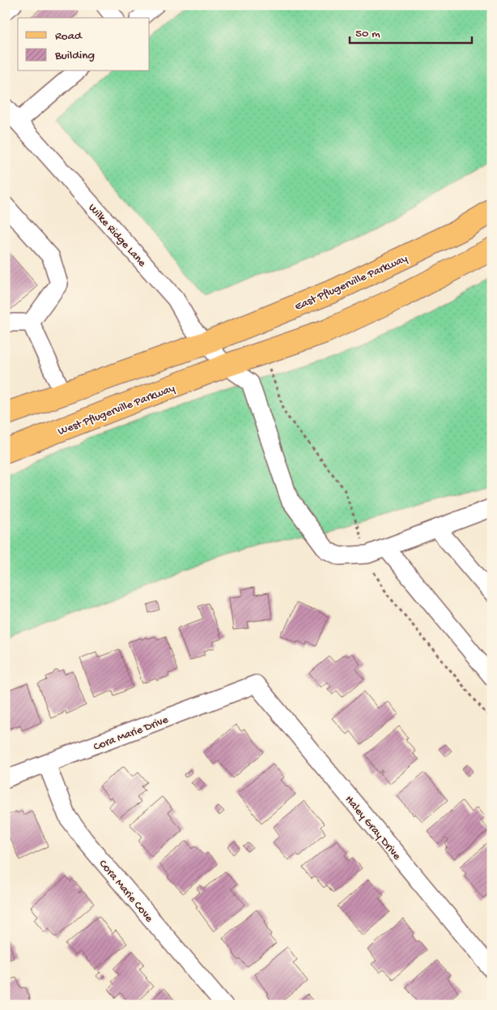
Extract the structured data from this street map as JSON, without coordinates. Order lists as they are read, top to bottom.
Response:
{
  "streets": {
    "main road": ["East Pflugerville Parkway", "West Pflugerville Parkway"],
    "street": [
      "Wilke Ridge Lane",
      "Cora Marie Drive",
      "Haley Gray Drive",
      "Cora Marie Cove"
    ]
  },
  "crossings": [
    ["Wilke Ridge Lane", "East Pflugerville Parkway"],
    ["Wilke Ridge Lane", "West Pflugerville Parkway"],
    ["Cora Marie Drive", "Haley Gray Drive"],
    ["Cora Marie Drive", "Cora Marie Cove"]
  ],
  "legend": ["Road", "Building"],
  "scale_bar": "50 m"
}
